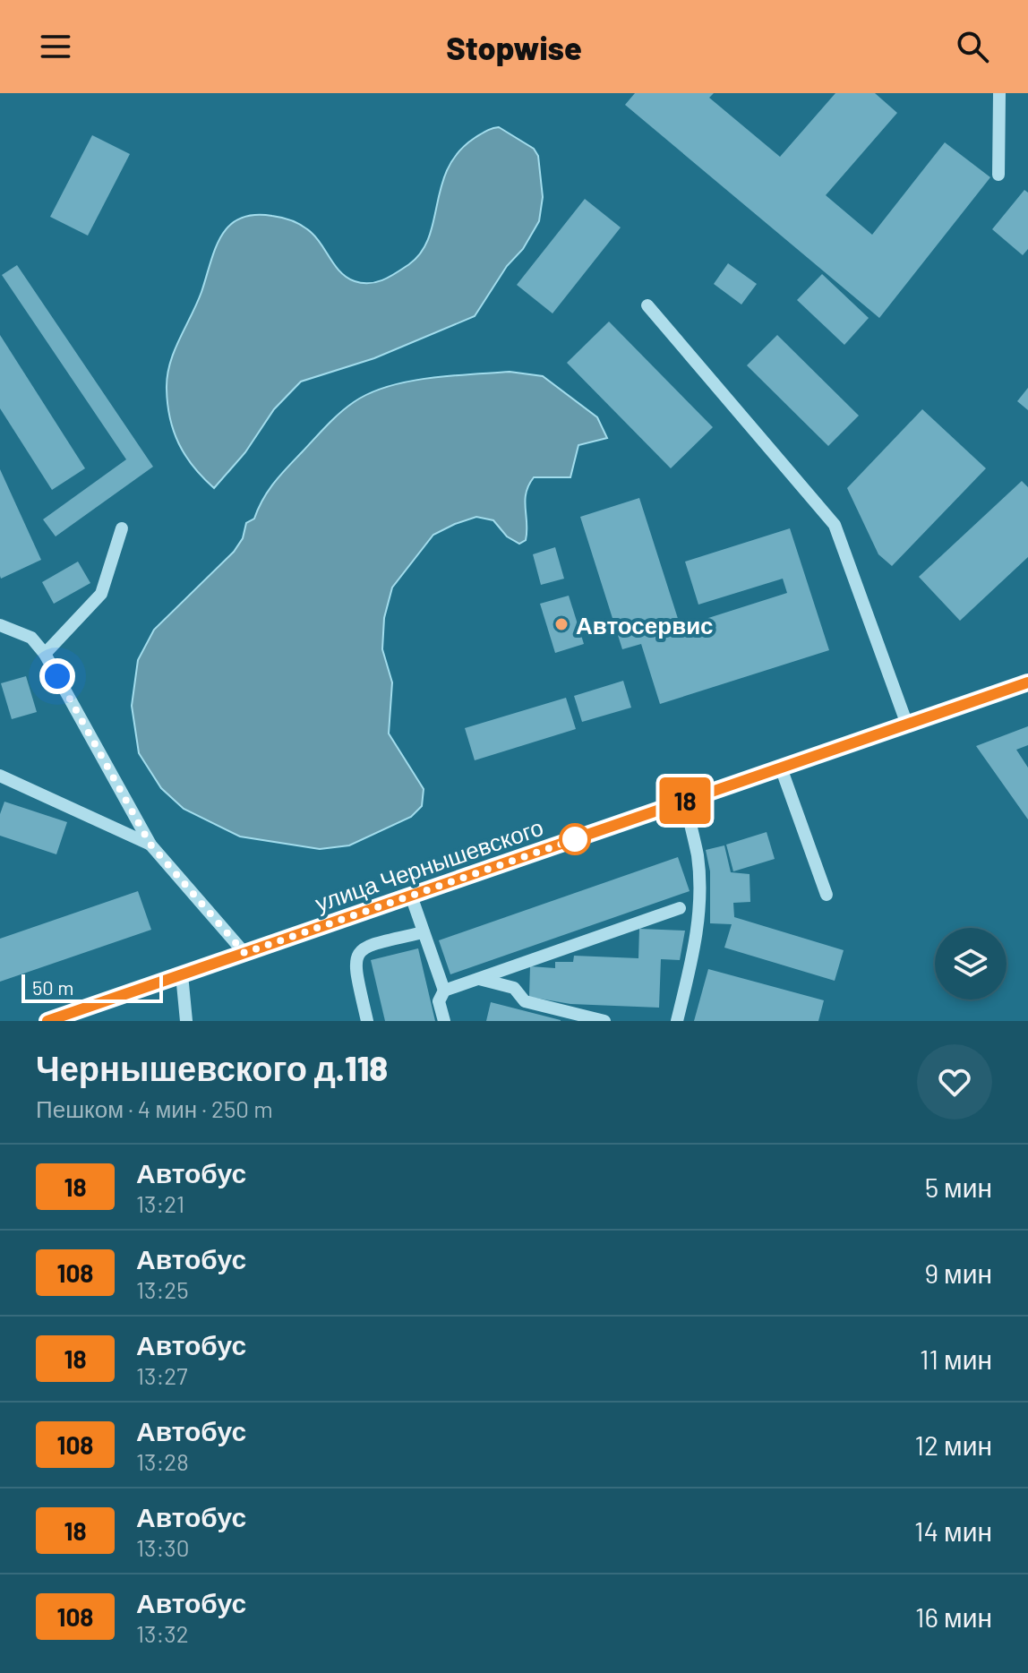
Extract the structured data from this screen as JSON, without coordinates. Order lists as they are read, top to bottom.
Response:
{
  "streets": {
    "main road": ["улица Чернышевского"]
  },
  "places": ["Автосервис"],
  "lines": ["bus line 18"],
  "scale_bar": "50 m",
  "page": {
    "header": "Stopwise",
    "on_map": "18",
    "scale": "50 m",
    "heading": ["Чернышевского д.118", "Пешком · 4 мин · 250 m"],
    "list": [
      {
        "mark": "18",
        "name": "Автобус",
        "note": "13:21",
        "value": "5 мин"
      },
      {
        "mark": "108",
        "name": "Автобус",
        "note": "13:25",
        "value": "9 мин"
      },
      {
        "mark": "18",
        "name": "Автобус",
        "note": "13:27",
        "value": "11 мин"
      },
      {
        "mark": "108",
        "name": "Автобус",
        "note": "13:28",
        "value": "12 мин"
      },
      {
        "mark": "18",
        "name": "Автобус",
        "note": "13:30",
        "value": "14 мин"
      },
      {
        "mark": "108",
        "name": "Автобус",
        "note": "13:32",
        "value": "16 мин"
      }
    ]
  }
}
